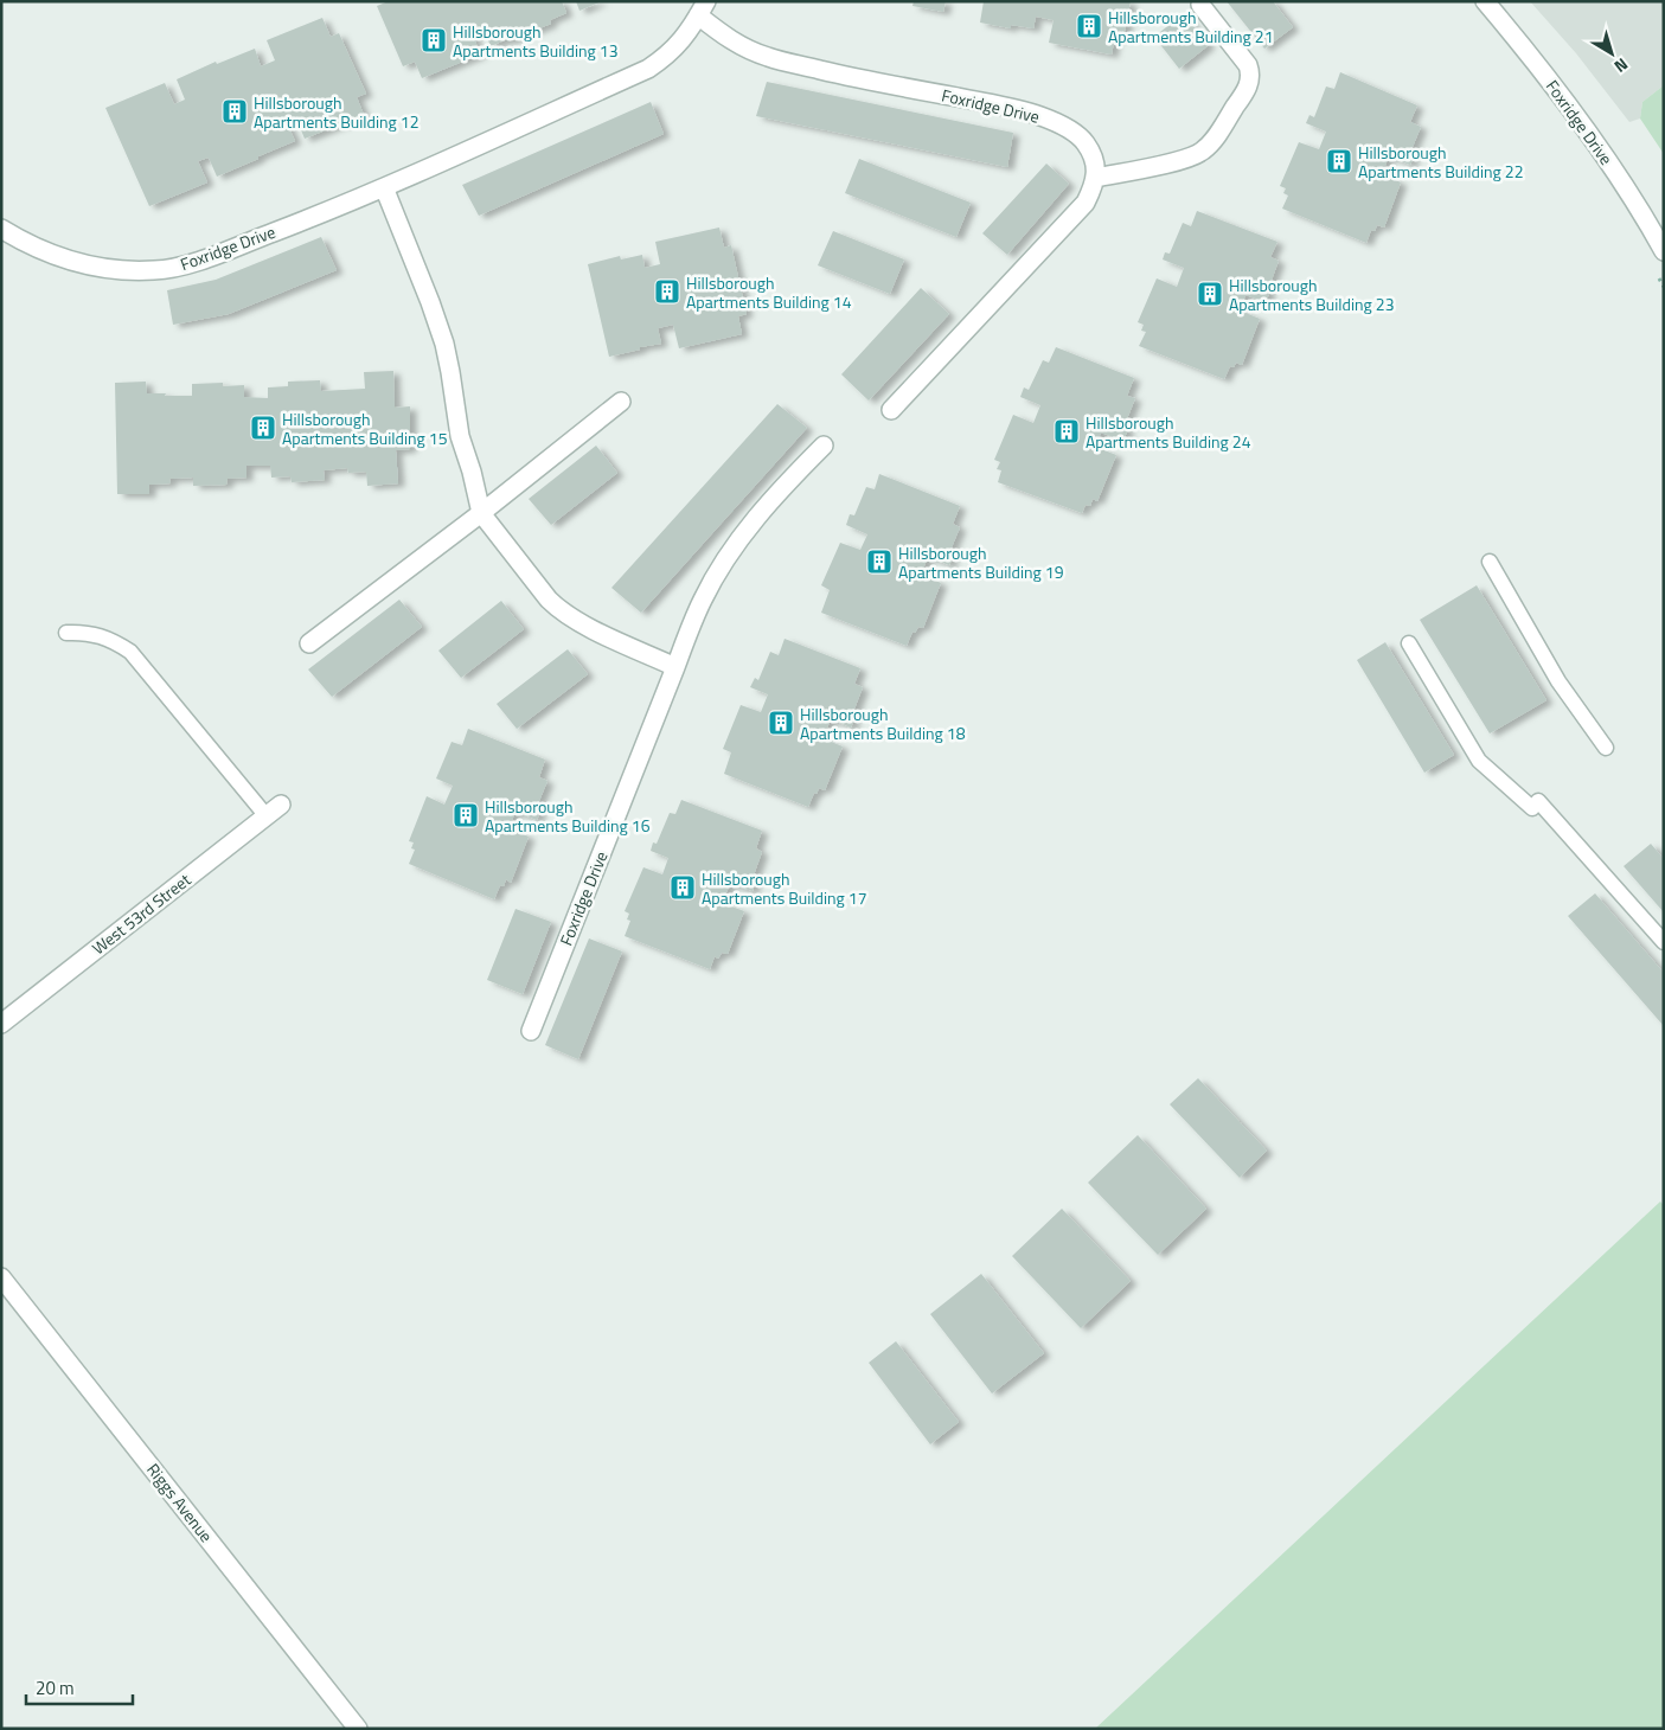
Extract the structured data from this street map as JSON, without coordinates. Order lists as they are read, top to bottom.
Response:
{
  "streets": {
    "street": ["Foxridge Drive", "West 53rd Street", "Riggs Avenue"]
  },
  "places": {
    "building": [
      "Hillsborough Apartments Building 21",
      "Hillsborough Apartments Building 13",
      "Hillsborough Apartments Building 12",
      "Hillsborough Apartments Building 22",
      "Hillsborough Apartments Building 14",
      "Hillsborough Apartments Building 23",
      "Hillsborough Apartments Building 15",
      "Hillsborough Apartments Building 24",
      "Hillsborough Apartments Building 19",
      "Hillsborough Apartments Building 18",
      "Hillsborough Apartments Building 16",
      "Hillsborough Apartments Building 17"
    ]
  },
  "scale_bar": "20 m",
  "north": "bottom right"
}
